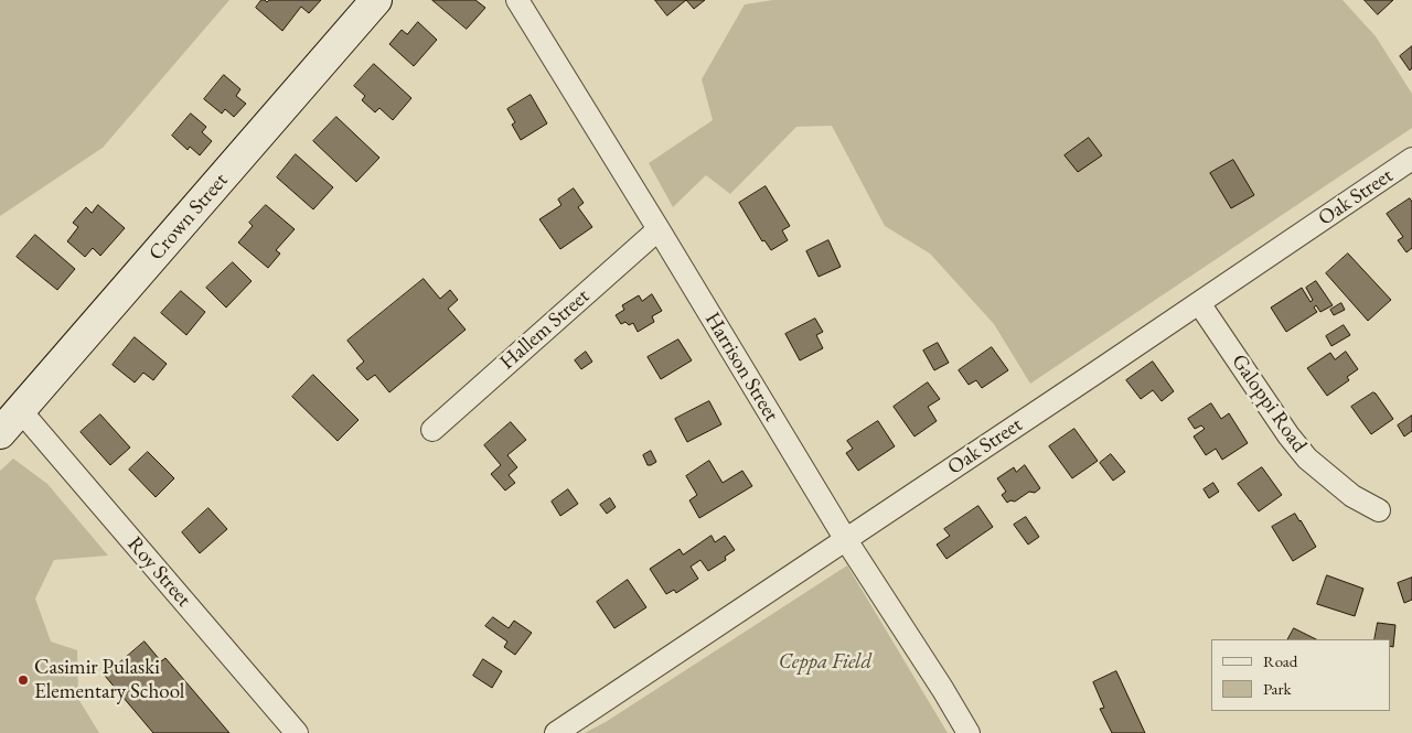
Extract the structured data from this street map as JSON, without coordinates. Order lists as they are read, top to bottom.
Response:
{
  "streets": {
    "street": [
      "Oak Street",
      "Crown Street",
      "Hallem Street",
      "Harrison Street",
      "Galoppi Road",
      "Roy Street"
    ]
  },
  "crossings": [
    ["Oak Street", "Harrison Street"],
    ["Oak Street", "Galoppi Road"],
    ["Crown Street", "Roy Street"],
    ["Hallem Street", "Harrison Street"]
  ],
  "parks": ["Ceppa Field"],
  "places": ["Casimir Pulaski Elementary School"],
  "legend": ["Road", "Park"]
}
